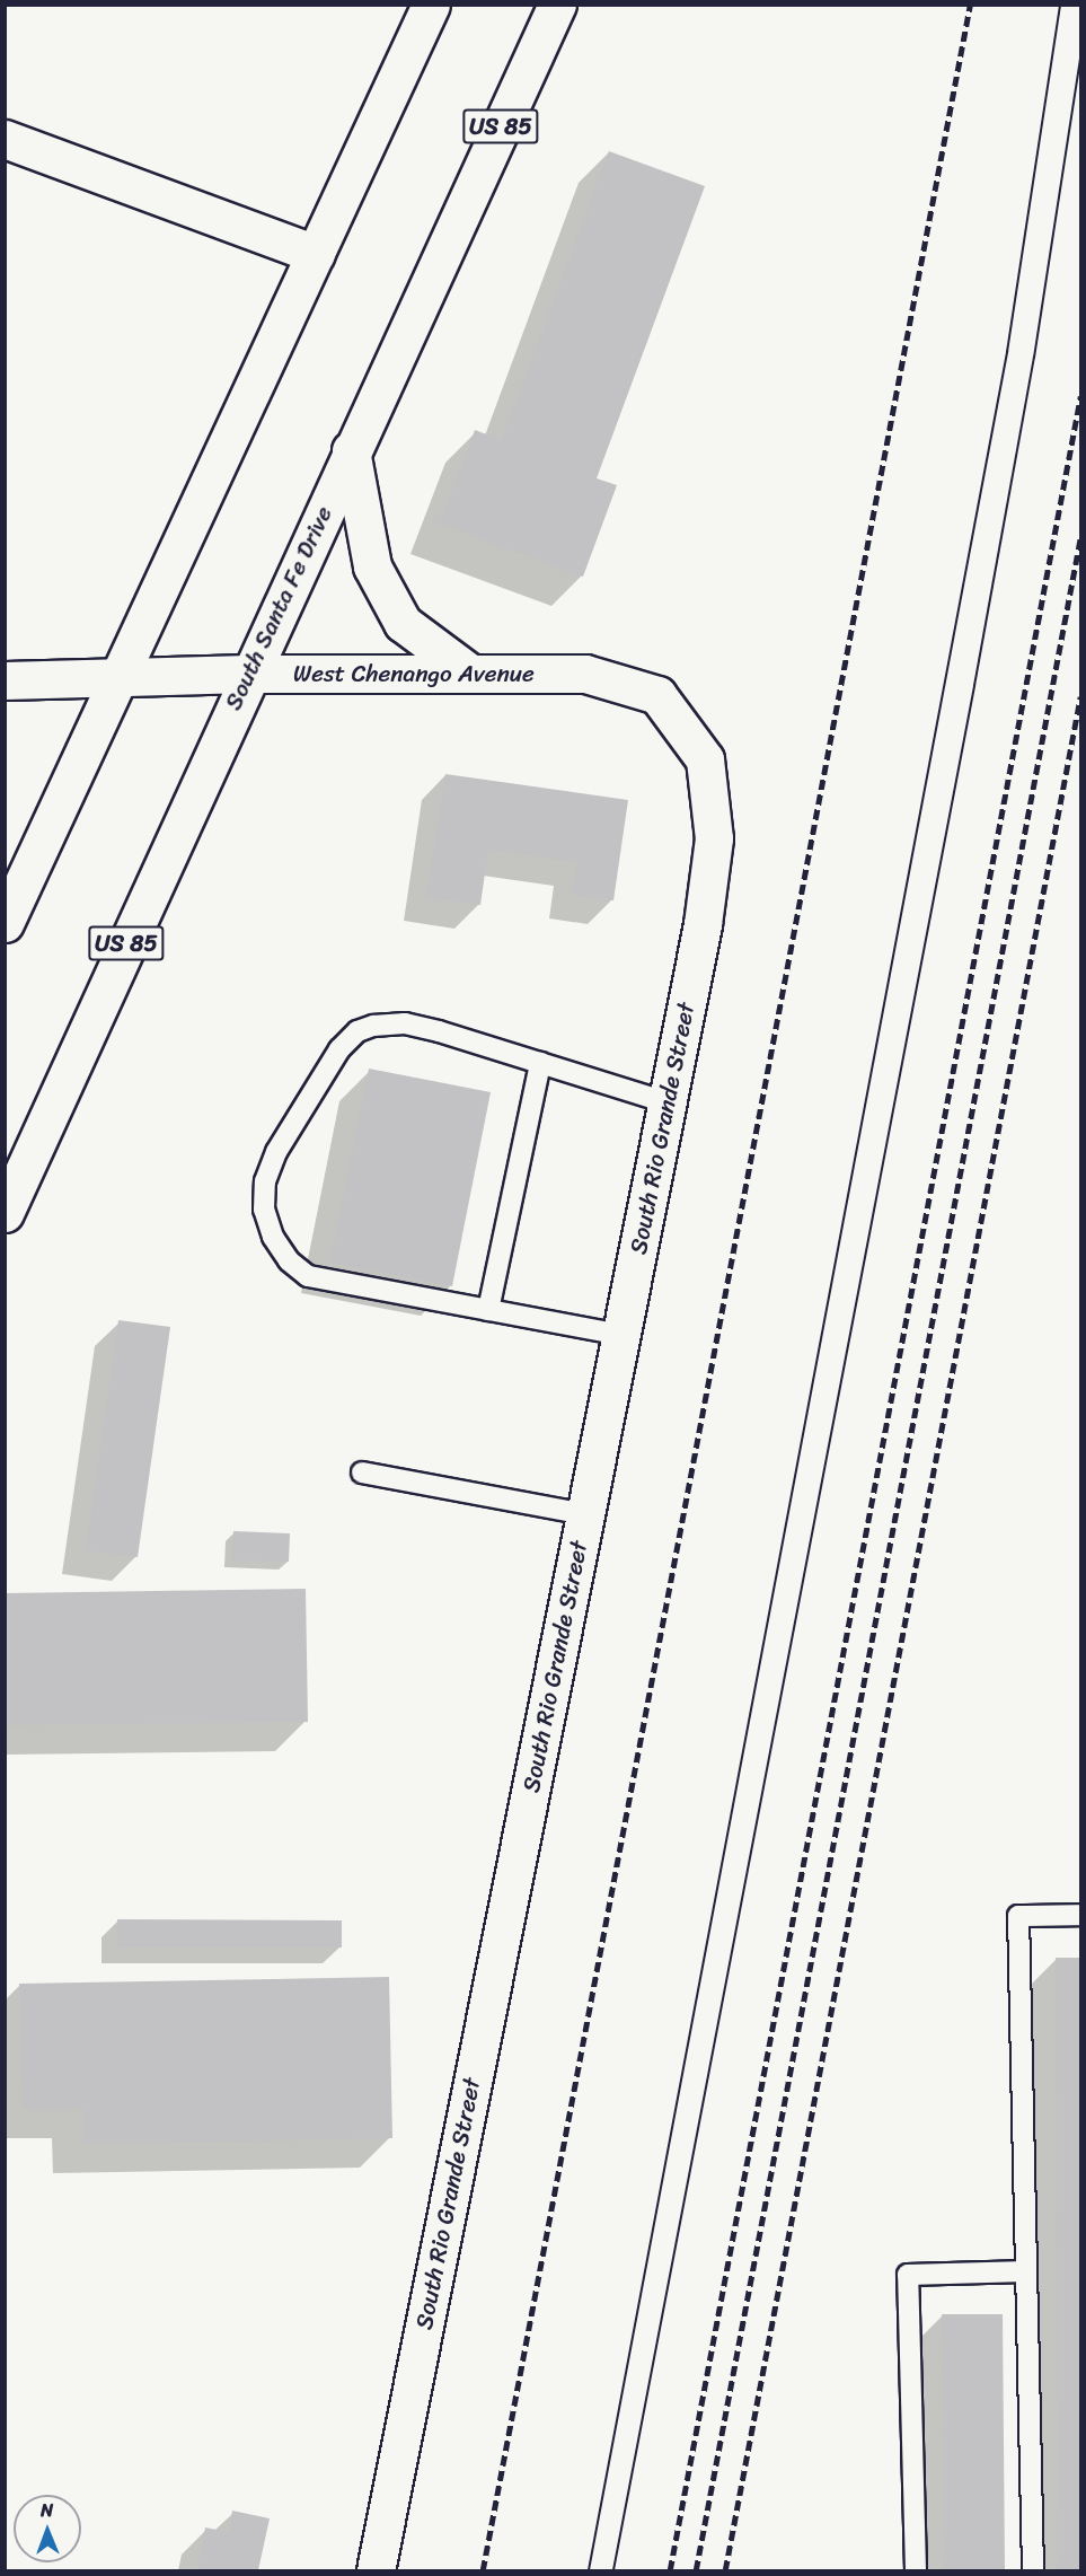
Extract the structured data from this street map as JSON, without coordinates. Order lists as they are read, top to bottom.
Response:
{
  "streets": {
    "main road": [
      "US 85",
      "South Santa Fe Drive",
      "West Chenango Avenue",
      "South Rio Grande Street"
    ]
  },
  "crossings": [
    ["South Santa Fe Drive", "West Chenango Avenue"],
    ["West Chenango Avenue", "South Rio Grande Street"]
  ],
  "north": "top"
}
